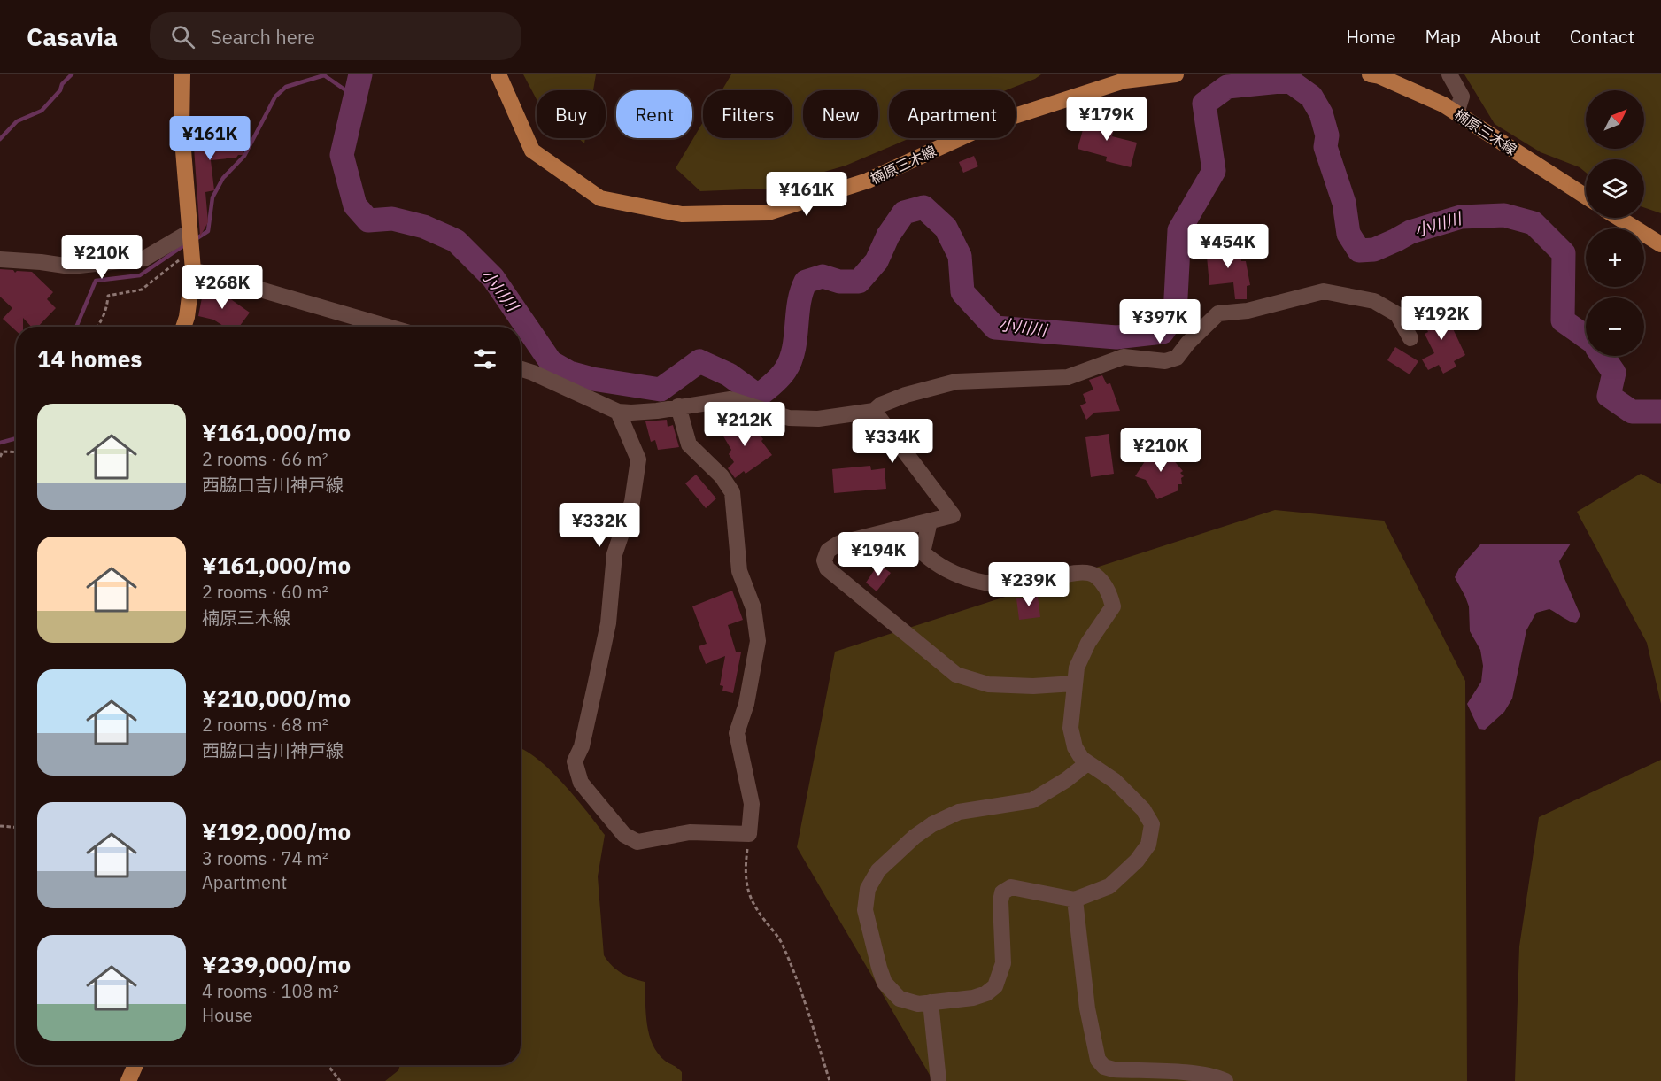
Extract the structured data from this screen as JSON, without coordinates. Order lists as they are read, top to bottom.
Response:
{
  "streets": {
    "main road": ["楠原三木線"]
  },
  "water": ["小川川"],
  "north": "top right",
  "page": {
    "header": "Casavia",
    "search": "Search here",
    "nav": [
      "Home",
      "Map",
      "About",
      "Contact"
    ],
    "map_buttons": ["+", "−"],
    "chip": [
      "Buy",
      "Rent",
      "Filters",
      "New",
      "Apartment"
    ],
    "price": [
      "¥179K",
      "¥161K",
      "¥161K",
      "¥454K",
      "¥210K",
      "¥268K",
      "¥192K",
      "¥397K",
      "¥212K",
      "¥334K",
      "¥210K",
      "¥332K",
      "¥194K",
      "¥239K"
    ],
    "heading": "14 homes",
    "list": [
      {
        "name": "¥161,000/mo",
        "note": "2 rooms · 66 m² · 西脇口吉川神戸線"
      },
      {
        "name": "¥161,000/mo",
        "note": "2 rooms · 60 m² · 楠原三木線"
      },
      {
        "name": "¥210,000/mo",
        "note": "2 rooms · 68 m² · 西脇口吉川神戸線"
      },
      {
        "name": "¥192,000/mo",
        "note": "3 rooms · 74 m² · Apartment"
      },
      {
        "name": "¥239,000/mo",
        "note": "4 rooms · 108 m² · House"
      }
    ]
  }
}
